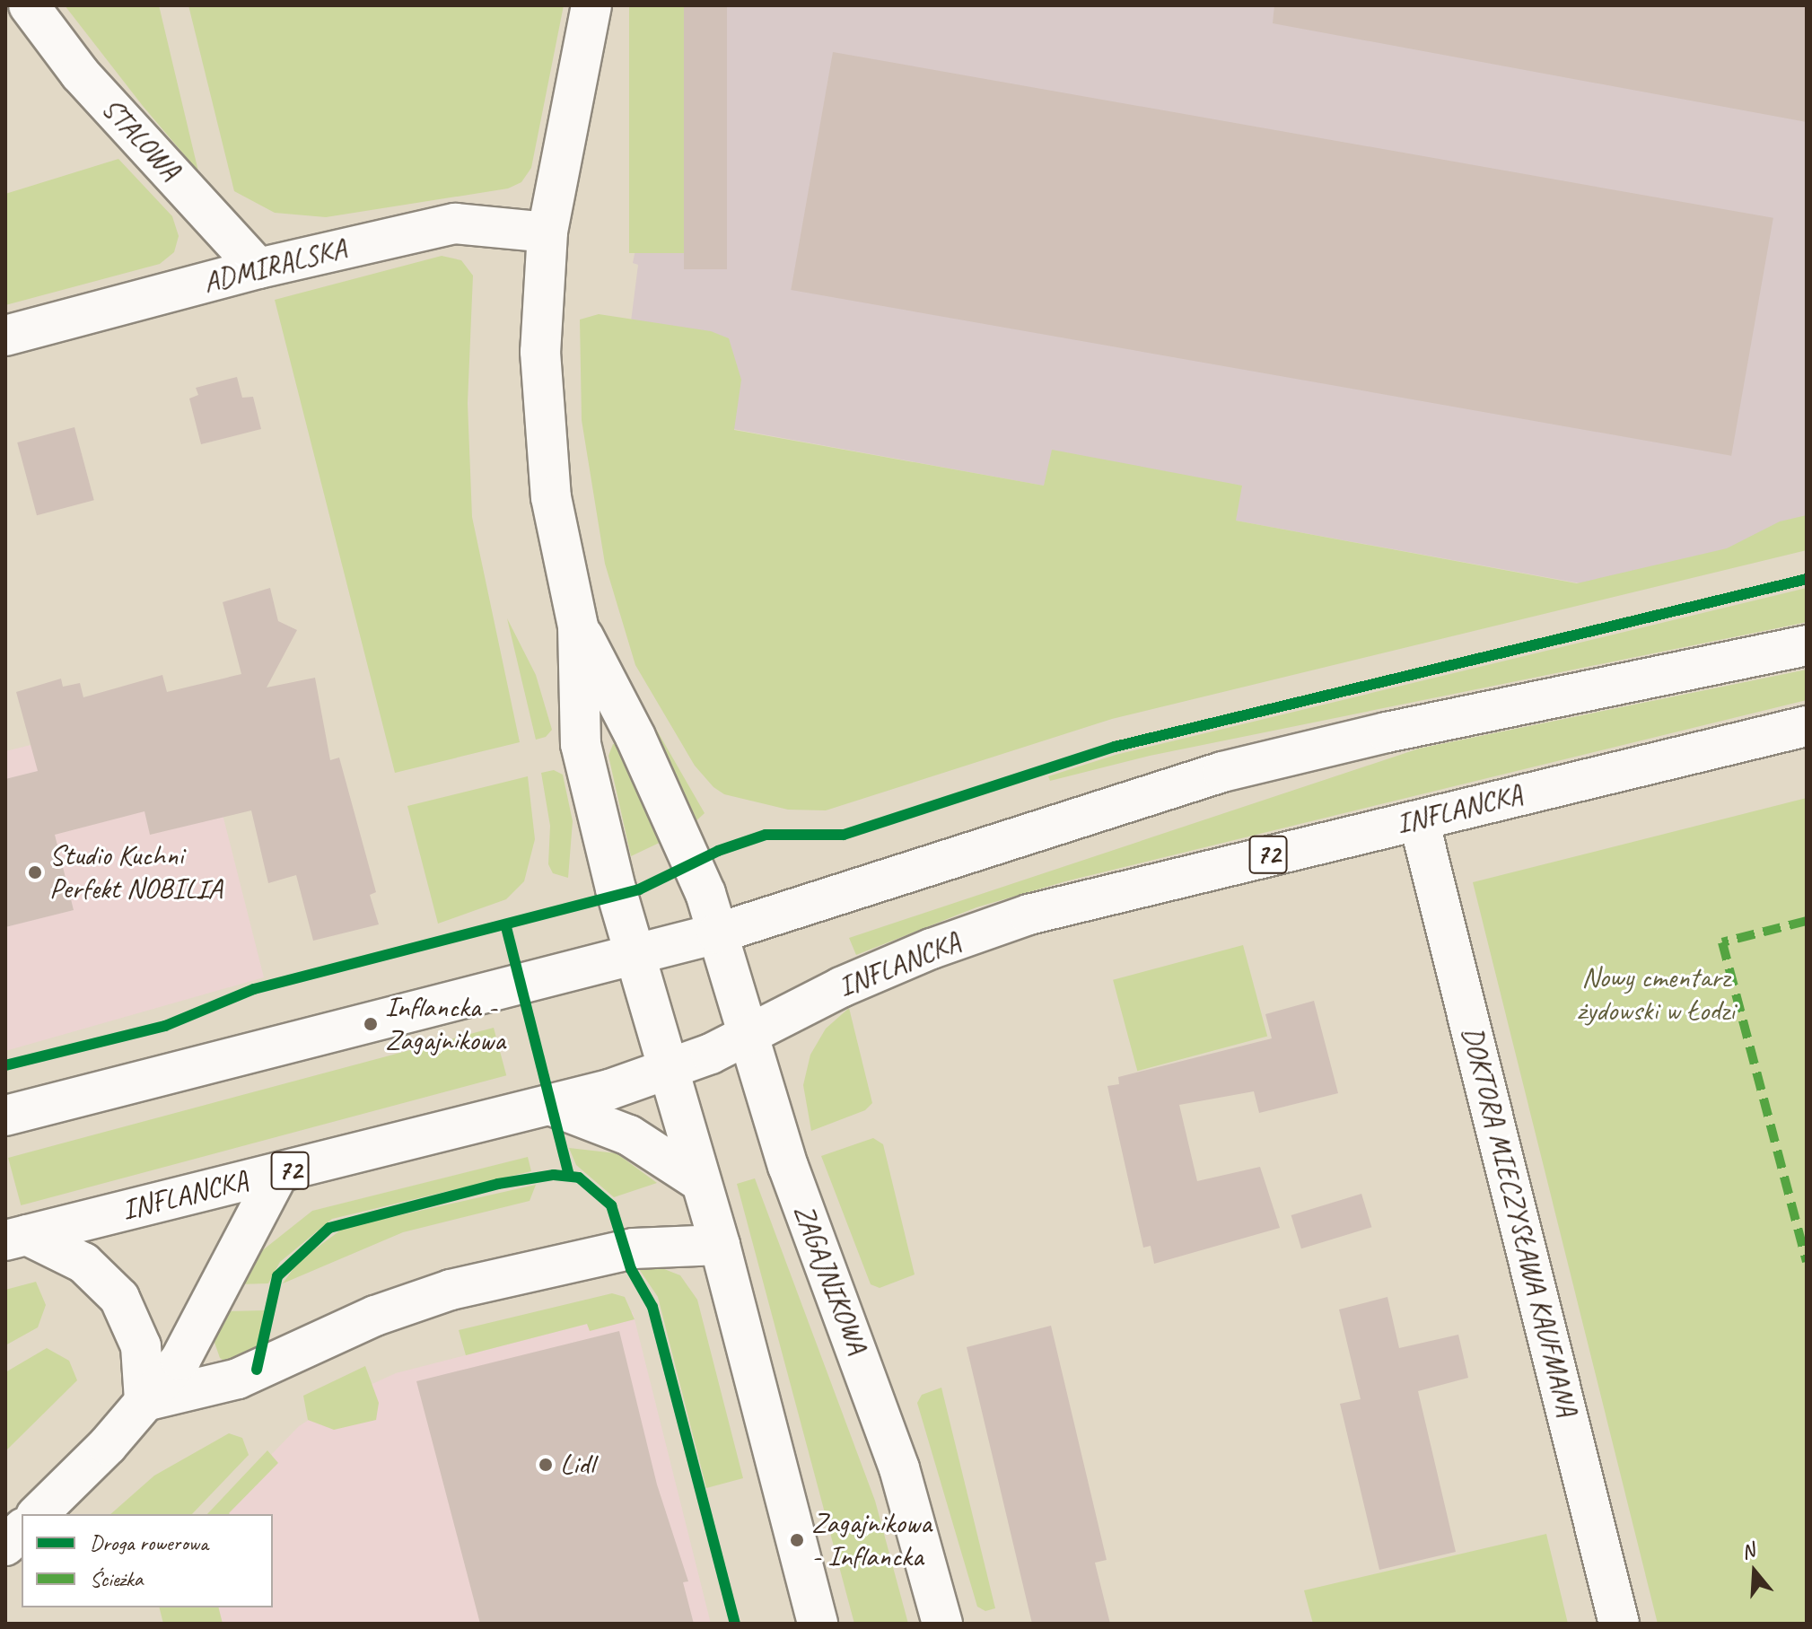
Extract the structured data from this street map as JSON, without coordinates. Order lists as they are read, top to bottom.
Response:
{
  "streets": {
    "street": [
      "STALOWA",
      "ADMIRALSKA",
      "INFLANCKA",
      "72",
      "DOKTORA MIECZYSŁAWA KAUFMANA",
      "ZAGAJNIKOWA"
    ]
  },
  "crossings": [
    ["STALOWA", "ADMIRALSKA"],
    ["INFLANCKA", "DOKTORA MIECZYSŁAWA KAUFMANA"],
    ["INFLANCKA", "ZAGAJNIKOWA"]
  ],
  "parks": ["Nowy cmentarz żydowski w Łodzi"],
  "places": [
    "Studio Kuchni Perfekt NOBILIA",
    "Inflancka - Zagajnikowa",
    "Lidl",
    "Zagajnikowa - Inflancka"
  ],
  "legend": ["Droga rowerowa", "Ścieżka"],
  "north": "top"
}
